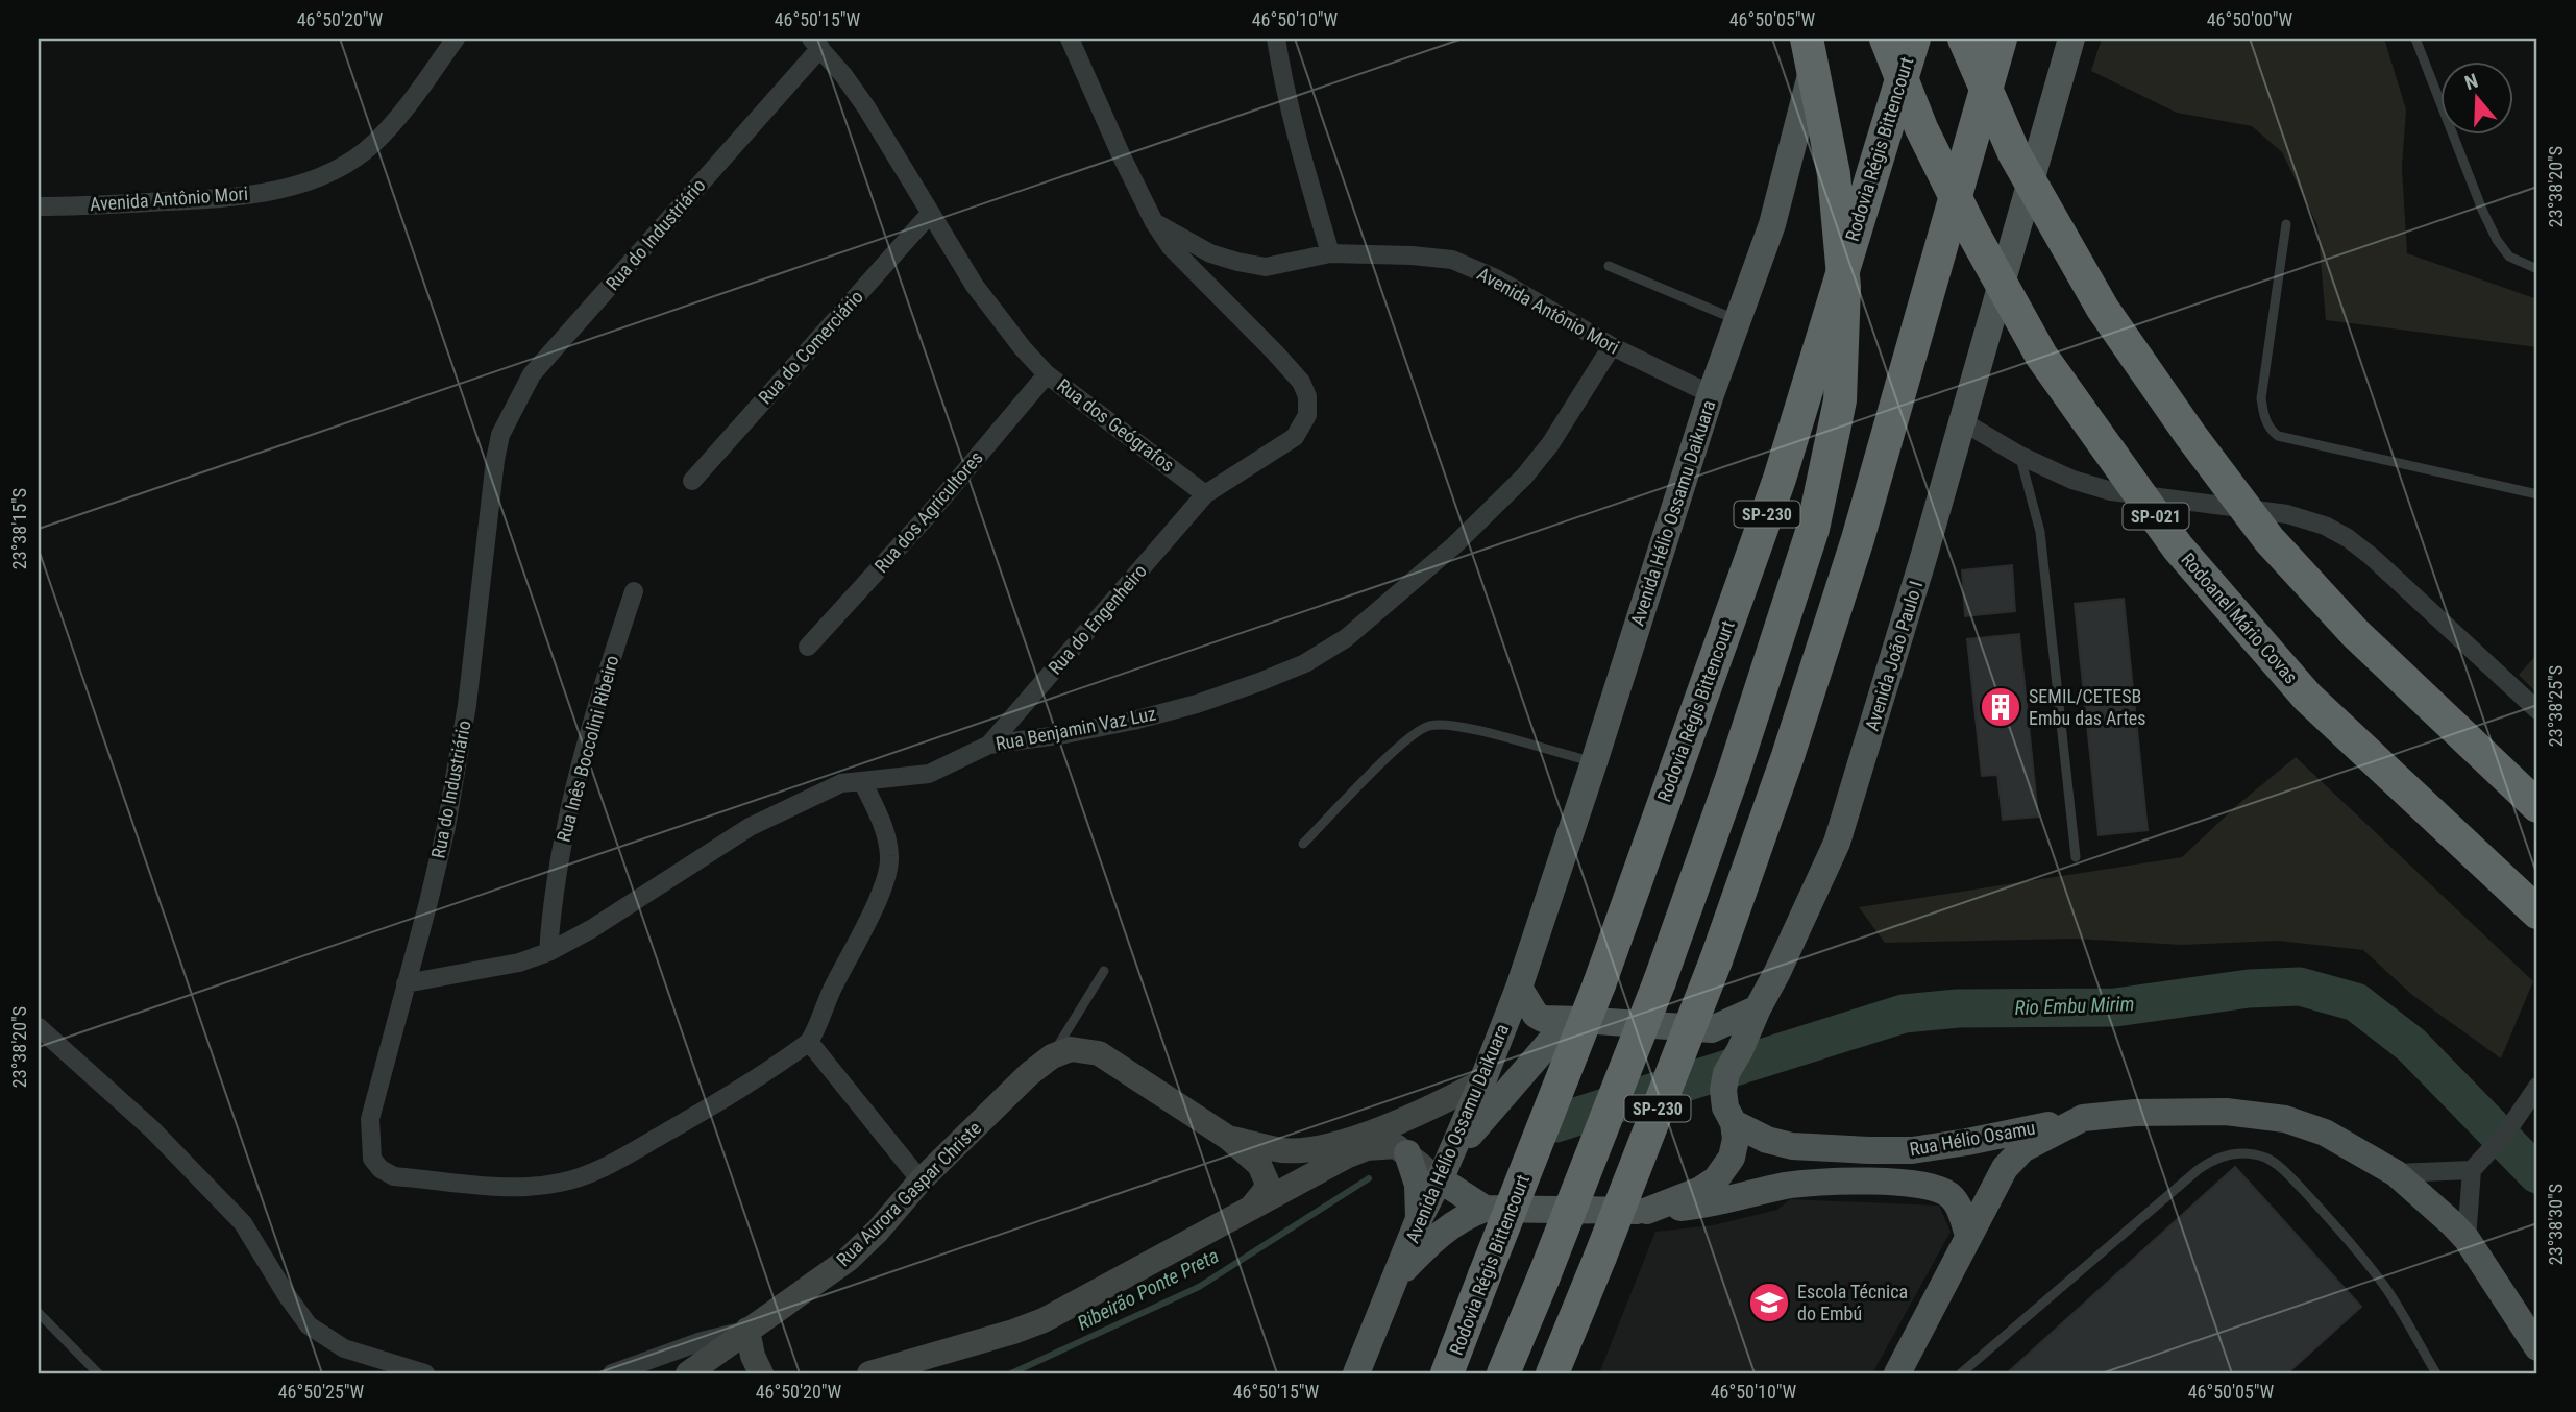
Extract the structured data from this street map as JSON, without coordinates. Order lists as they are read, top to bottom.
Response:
{
  "streets": {
    "highway": [
      "Rodovia Régis Bittencourt",
      "SP-230",
      "SP-021",
      "Rodoanel Mário Covas"
    ],
    "main road": [
      "Avenida Hélio Ossamu Daikuara",
      "Avenida João Paulo I",
      "Rua Hélio Osamu",
      "Rua Aurora Gaspar Christe"
    ],
    "street": [
      "Avenida Antônio Mori",
      "Rua do Industriário",
      "Rua do Comerciário",
      "Rua dos Geógrafos",
      "Rua dos Agricultores",
      "Rua do Engenheiro",
      "Rua Benjamin Vaz Luz",
      "Rua Inês Boccolini Ribeiro"
    ]
  },
  "crossings": [
    ["Avenida Antônio Mori", "Avenida Hélio Ossamu Daikuara"],
    ["Avenida Antônio Mori", "Rua Benjamin Vaz Luz"],
    ["Rua do Industriário", "Rua dos Geógrafos"],
    ["Rua do Industriário", "Rua Benjamin Vaz Luz"],
    ["Rua do Comerciário", "Rua dos Geógrafos"],
    ["Rua dos Geógrafos", "Rua dos Agricultores"],
    ["Rua dos Geógrafos", "Rua do Engenheiro"],
    ["Avenida Hélio Ossamu Daikuara", "Rua Hélio Osamu"],
    ["Rua do Engenheiro", "Rua Benjamin Vaz Luz"],
    ["Avenida João Paulo I", "Rua Hélio Osamu"],
    ["Rua Benjamin Vaz Luz", "Rua Inês Boccolini Ribeiro"]
  ],
  "water": ["Rio Embu Mirim", "Ribeirão Ponte Preta"],
  "places": {
    "building": ["SEMIL/CETESB Embu das Artes"],
    "school or university": ["Escola Técnica do Embú"]
  },
  "north": "top",
  "coordinates": [
    "46°50'20\"W",
    "46°50'15\"W",
    "46°50'10\"W",
    "46°50'05\"W",
    "46°50'00\"W",
    "23°38'20\"S",
    "23°38'15\"S",
    "23°38'25\"S",
    "23°38'30\"S",
    "46°50'25\"W"
  ]
}
